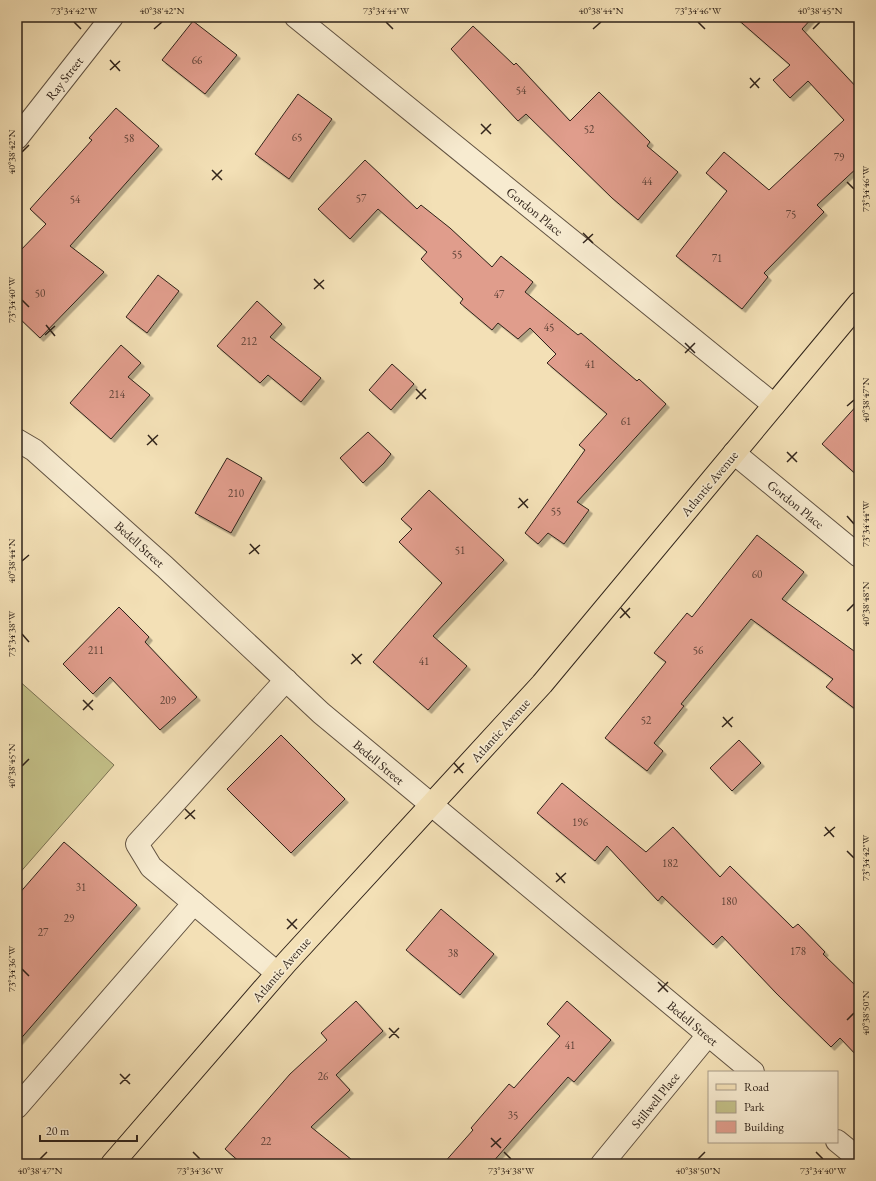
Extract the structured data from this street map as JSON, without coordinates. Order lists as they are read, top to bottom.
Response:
{
  "streets": {
    "main road": ["Atlantic Avenue"],
    "street": [
      "Ray Street",
      "Gordon Place",
      "Bedell Street",
      "Stillwell Place"
    ]
  },
  "crossings": [
    ["Gordon Place", "Atlantic Avenue"],
    ["Atlantic Avenue", "Bedell Street"],
    ["Bedell Street", "Stillwell Place"]
  ],
  "house_numbers": [
    "66",
    "54",
    "52",
    "65",
    "58",
    "79",
    "44",
    "57",
    "54",
    "75",
    "55",
    "71",
    "50",
    "47",
    "45",
    "212",
    "41",
    "214",
    "61",
    "210",
    "55",
    "51",
    "60",
    "211",
    "56",
    "41",
    "209",
    "52",
    "196",
    "182",
    "31",
    "180",
    "29",
    "27",
    "178",
    "38",
    "41",
    "26",
    "35",
    "22"
  ],
  "legend": ["Road", "Park", "Building"],
  "scale_bar": "20 m",
  "coordinates": [
    "73°34'42\"W",
    "40°38'42\"N",
    "73°34'44\"W",
    "40°38'44\"N",
    "73°34'46\"W",
    "40°38'45\"N",
    "73°34'40\"W",
    "40°38'47\"N",
    "40°38'48\"N",
    "73°34'38\"W",
    "73°34'36\"W",
    "40°38'50\"N"
  ]
}
